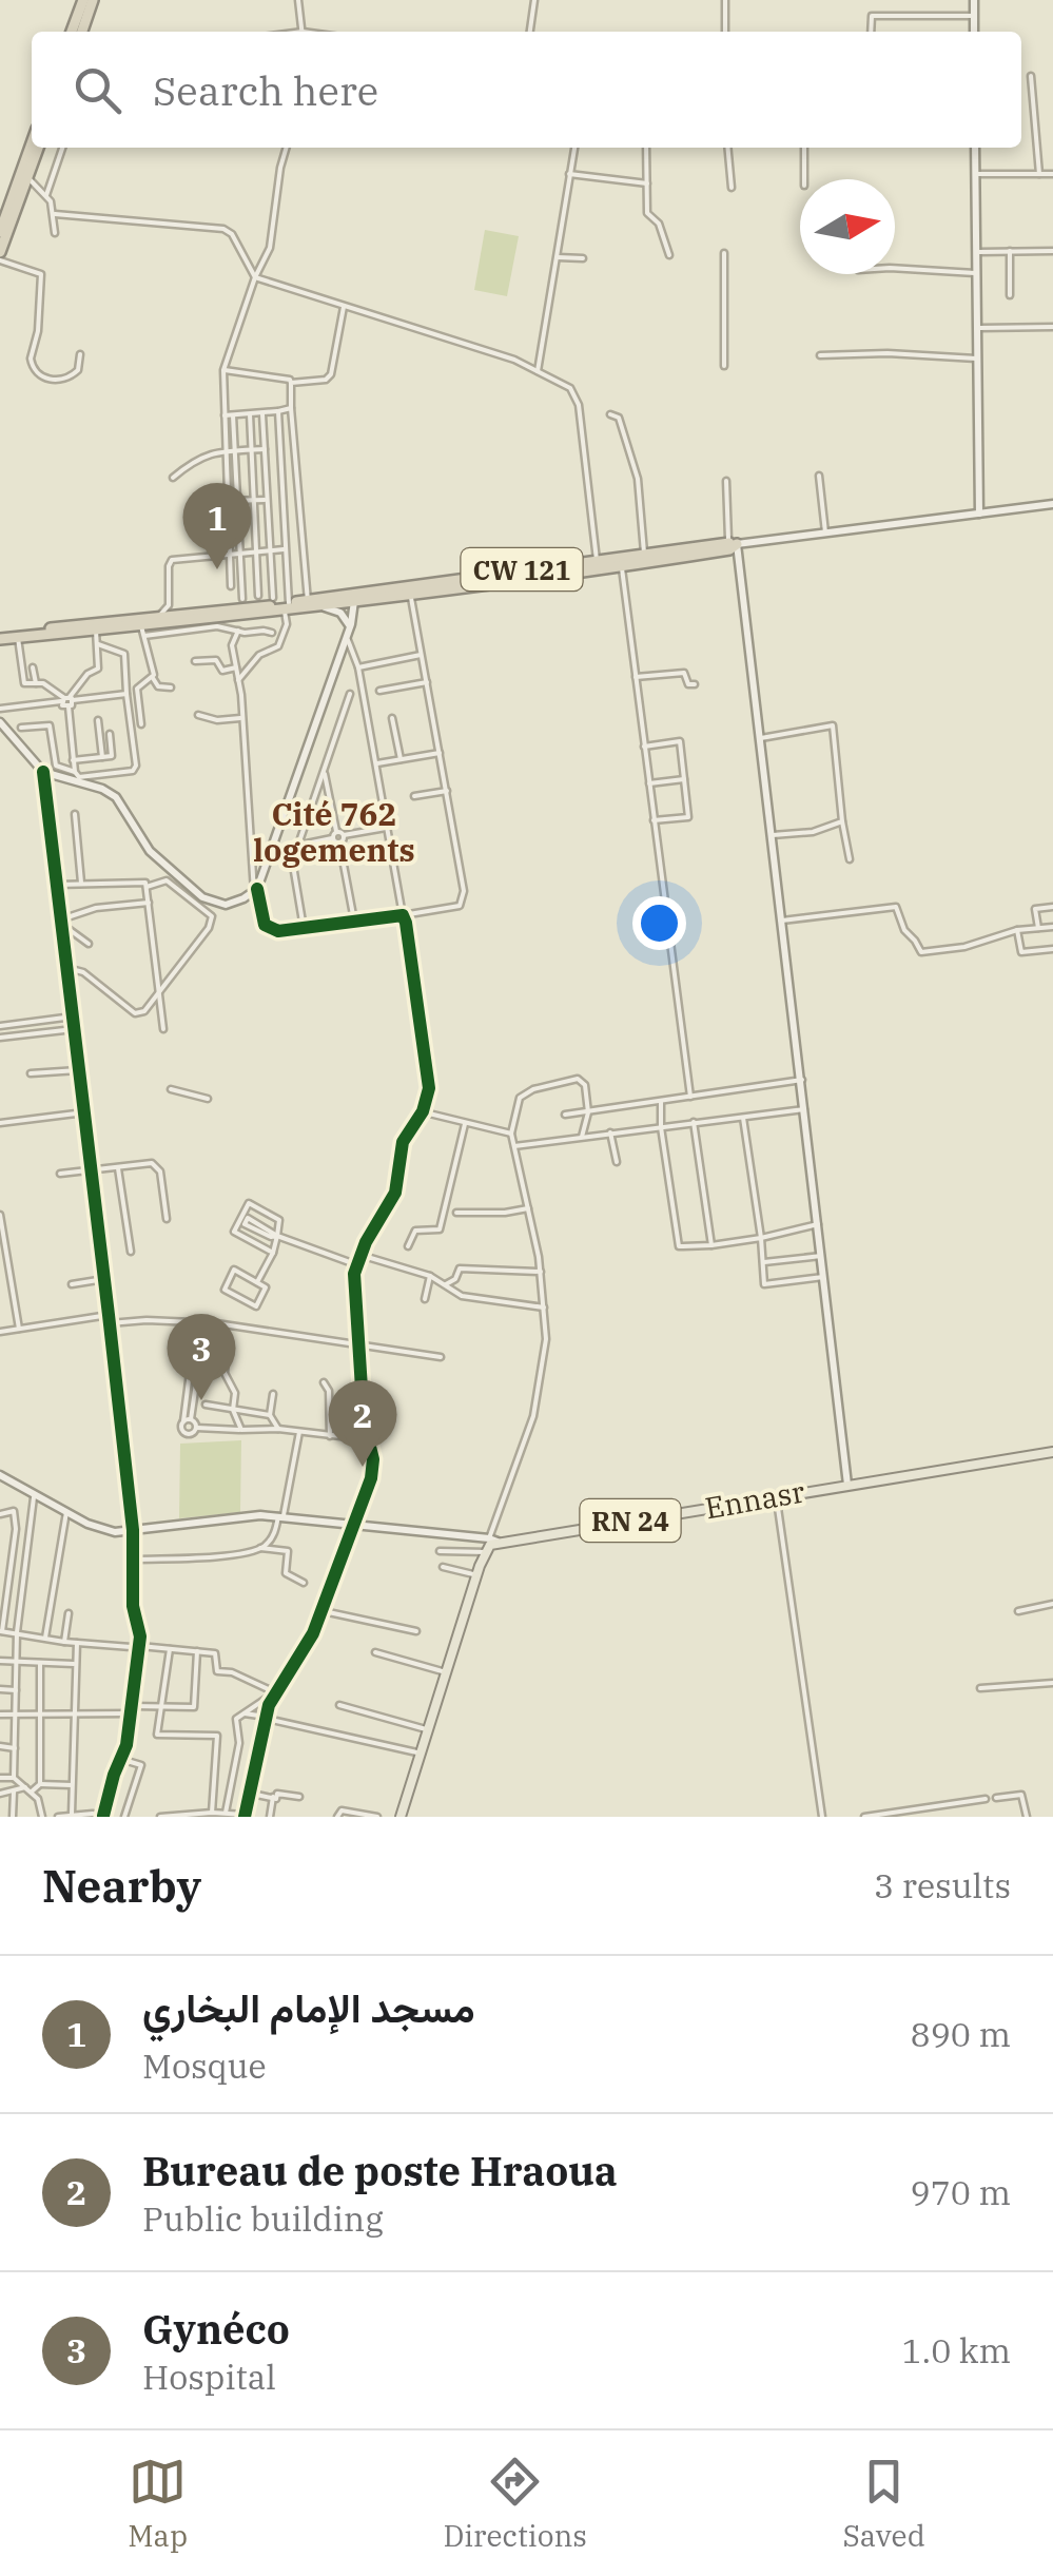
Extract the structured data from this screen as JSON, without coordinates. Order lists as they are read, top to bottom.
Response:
{
  "streets": {
    "highway": ["CW 121"],
    "main road": ["Ennasr", "RN 24"]
  },
  "districts": ["Cité 762 logements"],
  "north": "right",
  "page": {
    "search": "Search here",
    "pins": ["1", "3", "2"],
    "heading": ["Nearby", "3 results"],
    "list": [
      {
        "mark": "1",
        "name": "مسجد الإمام البخاري",
        "note": "Mosque",
        "value": "890 m"
      },
      {
        "mark": "2",
        "name": "Bureau de poste Hraoua",
        "note": "Public building",
        "value": "970 m"
      },
      {
        "mark": "3",
        "name": "Gynéco",
        "note": "Hospital",
        "value": "1.0 km"
      }
    ],
    "nav": ["Map", "Directions", "Saved"]
  }
}
